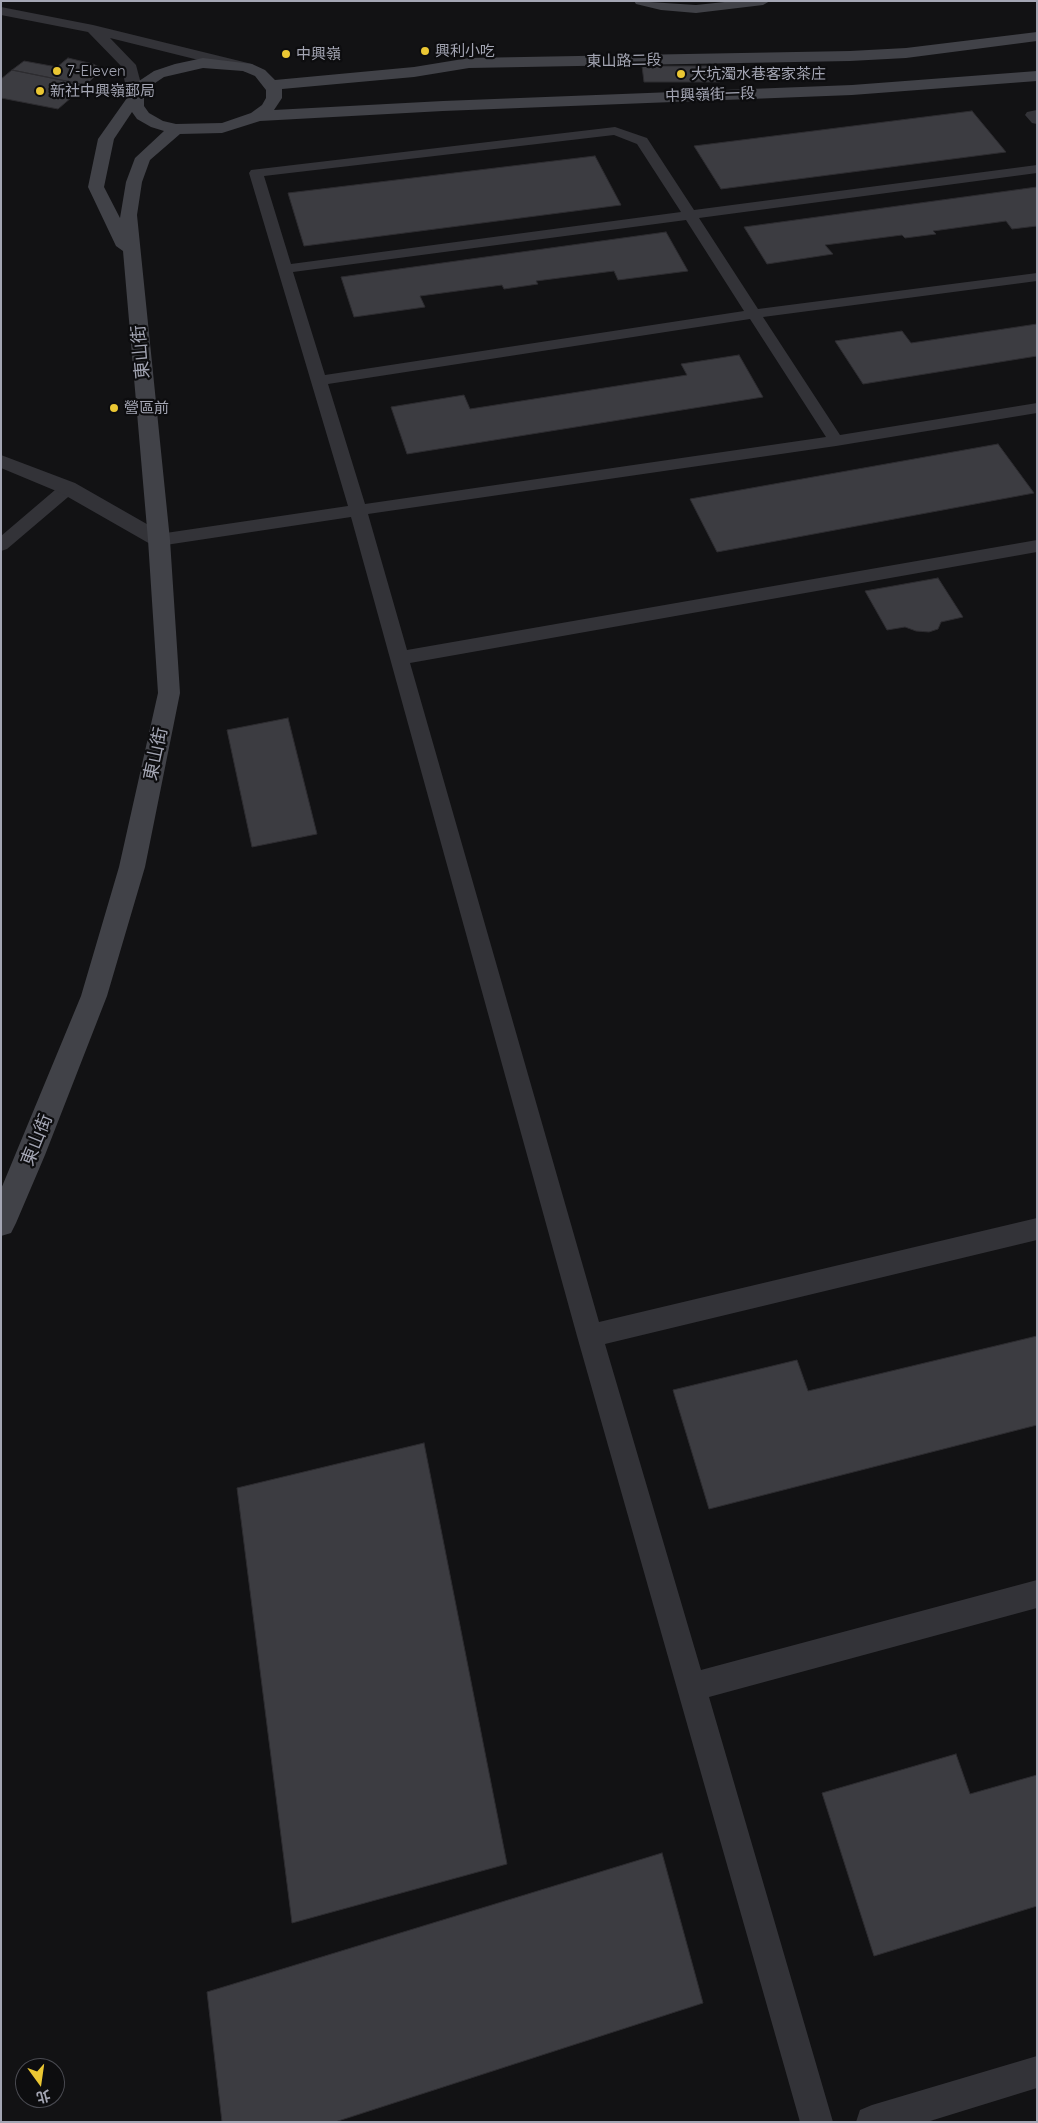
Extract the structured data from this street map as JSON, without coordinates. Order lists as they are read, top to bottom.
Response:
{
  "streets": {
    "main road": ["東山路二段", "中興嶺街一段", "東山街"]
  },
  "places": [
    "興利小吃",
    "中興嶺",
    "7-Eleven",
    "大坑濁水巷客家茶庄",
    "新社中興嶺郵局",
    "營區前"
  ],
  "north": "bottom"
}
